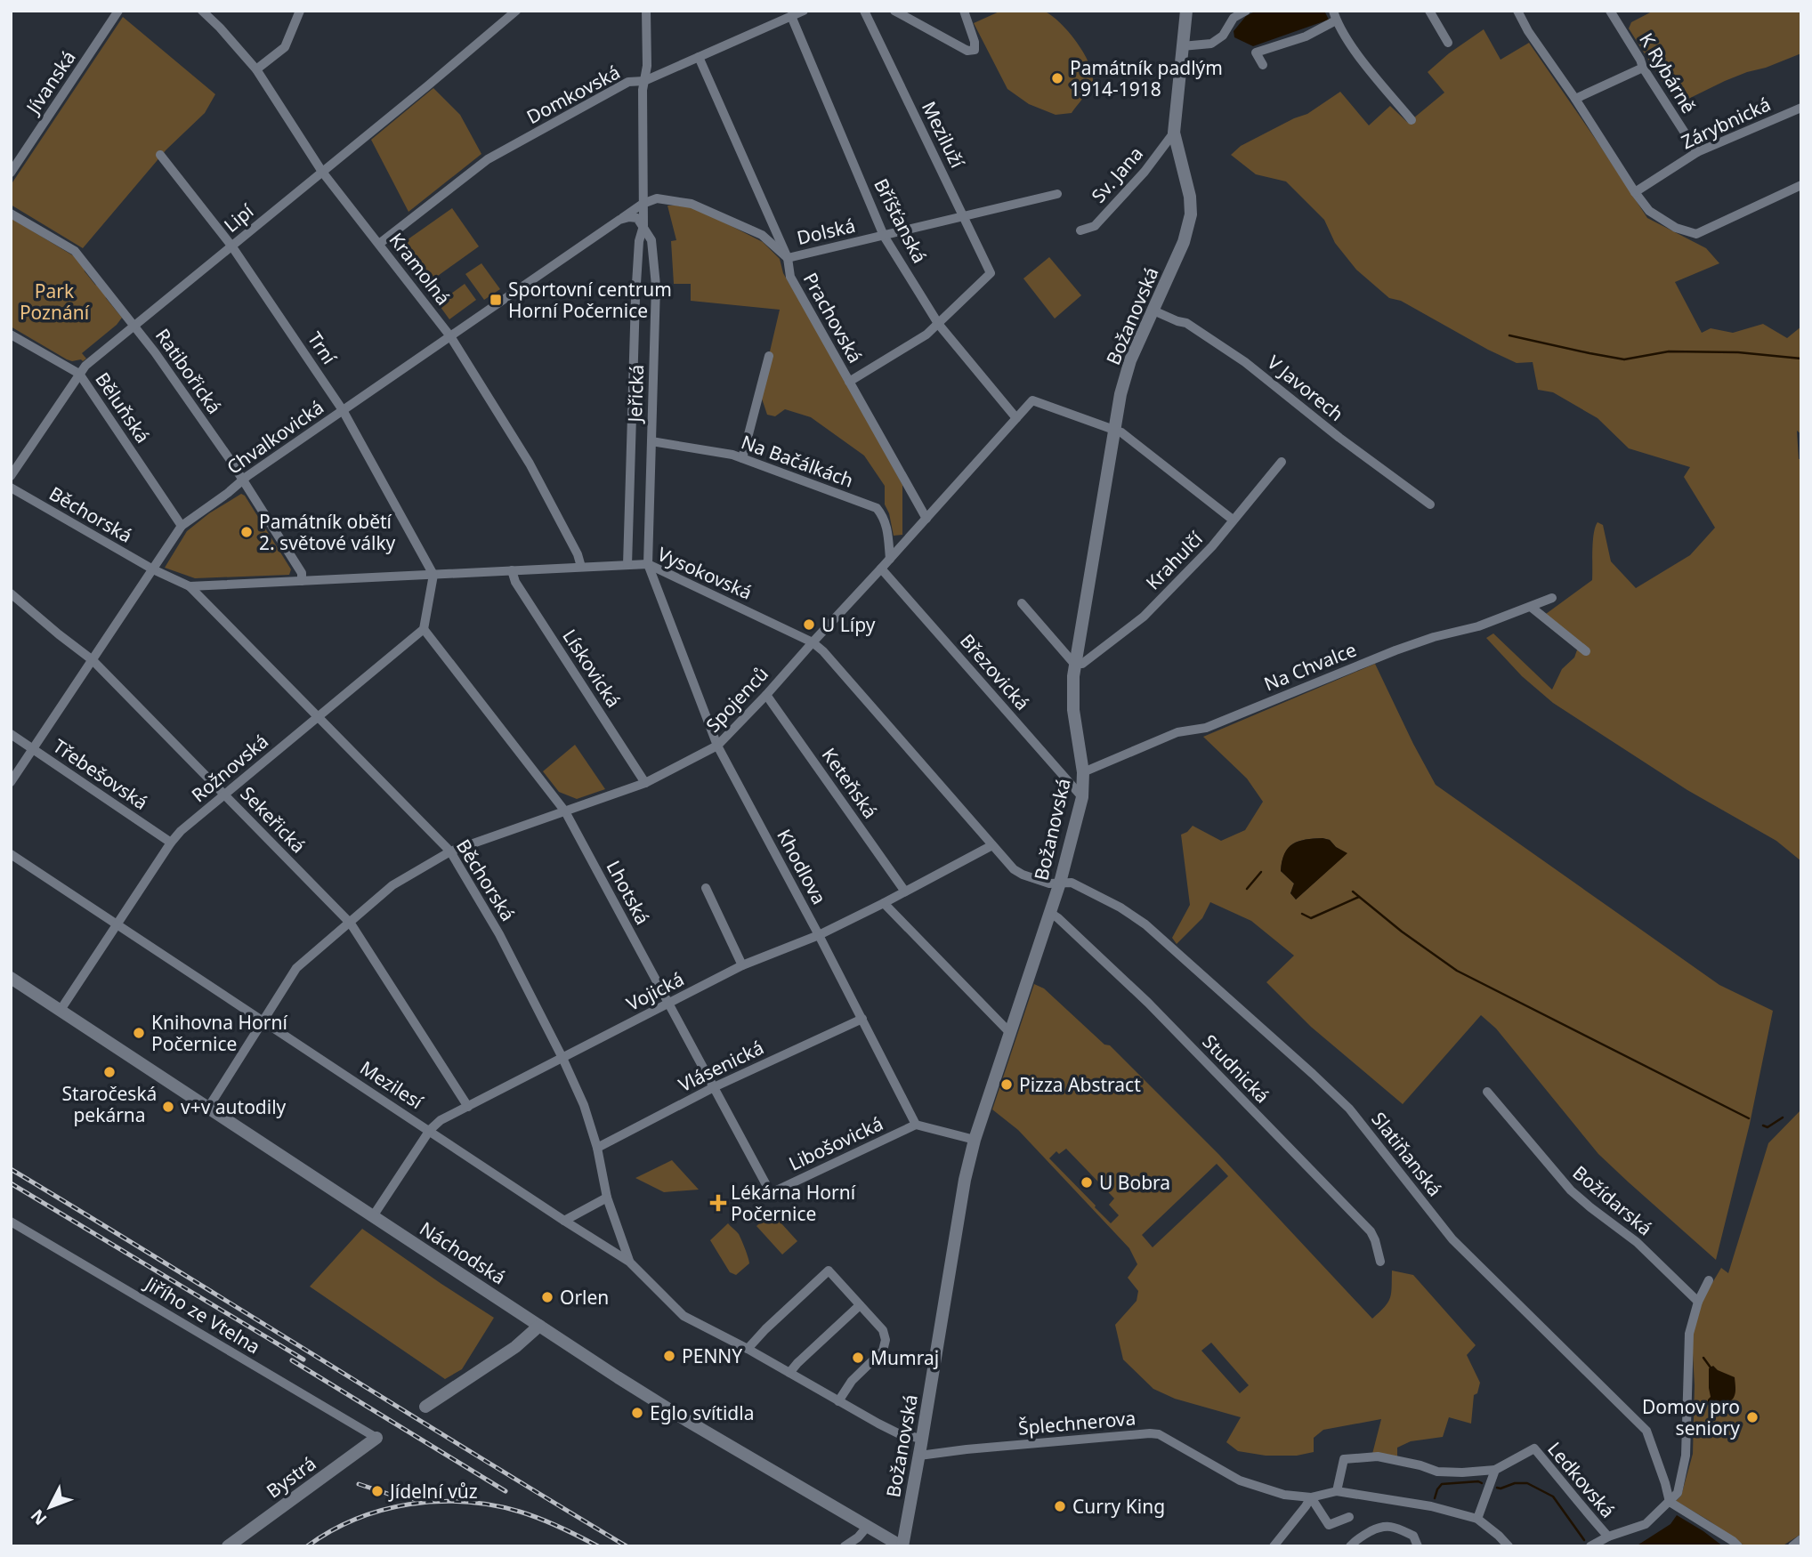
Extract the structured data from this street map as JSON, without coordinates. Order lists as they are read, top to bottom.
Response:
{
  "streets": {
    "street": [
      "K Rybárně",
      "Jívanská",
      "Domkovská",
      "Zárybnická",
      "Meziluží",
      "Sv. Jana",
      "Lipí",
      "Bříšťanská",
      "Dolská",
      "Kramolná",
      "Božanovská",
      "Prachovská",
      "Trní",
      "Ratibořická",
      "V Javorech",
      "Jeřická",
      "Běluňská",
      "Chvalkovická",
      "Na Bačálkách",
      "Běchorská",
      "Krahulčí",
      "Vysokovská",
      "Na Chvalce",
      "Lískovická",
      "Březovická",
      "Spojenců",
      "Rožnovská",
      "Třebešovská",
      "Keteňská",
      "Sekeřická",
      "Khodlova",
      "Lhotská",
      "Vojická",
      "Vlásenická",
      "Studnická",
      "Mezilesí",
      "Libošovická",
      "Slatiňanská",
      "Božídarská",
      "Náchodská",
      "Jiřího ze Vtelna",
      "Šplechnerova",
      "Bystrá",
      "Ledkovská"
    ]
  },
  "crossings": [
    ["K Rybárně", "Zárybnická"],
    ["Domkovská", "Bříšťanská"],
    ["Domkovská", "Kramolná"],
    ["Domkovská", "Prachovská"],
    ["Domkovská", "Jeřická"],
    ["Meziluží", "Bříšťanská"],
    ["Meziluží", "Dolská"],
    ["Sv. Jana", "Božanovská"],
    ["Lipí", "Kramolná"],
    ["Lipí", "Trní"],
    ["Lipí", "Ratibořická"],
    ["Lipí", "Běluňská"],
    ["Bříšťanská", "Dolská"],
    ["Bříšťanská", "Spojenců"],
    ["Dolská", "Prachovská"],
    ["Dolská", "Jeřická"],
    ["Dolská", "Chvalkovická"],
    ["Kramolná", "Chvalkovická"],
    ["Kramolná", "Vysokovská"],
    ["Božanovská", "V Javorech"],
    ["Božanovská", "Krahulčí"],
    ["Božanovská", "Vysokovská"],
    ["Božanovská", "Na Chvalce"],
    ["Božanovská", "Březovická"],
    ["Božanovská", "Spojenců"],
    ["Božanovská", "Studnická"],
    ["Božanovská", "Mezilesí"],
    ["Božanovská", "Slatiňanská"],
    ["Božanovská", "Náchodská"],
    ["Božanovská", "Šplechnerova"],
    ["Prachovská", "Spojenců"],
    ["Trní", "Chvalkovická"],
    ["Trní", "Vysokovská"],
    ["Ratibořická", "Chvalkovická"],
    ["Ratibořická", "Vysokovská"],
    ["Jeřická", "Na Bačálkách"],
    ["Jeřická", "Vysokovská"],
    ["Jeřická", "Khodlova"],
    ["Běluňská", "Chvalkovická"],
    ["Chvalkovická", "Běchorská"],
    ["Chvalkovická", "Vysokovská"],
    ["Chvalkovická", "Třebešovská"],
    ["Chvalkovická", "Sekeřická"],
    ["Na Bačálkách", "Spojenců"],
    ["Běchorská", "Vysokovská"],
    ["Běchorská", "Spojenců"],
    ["Běchorská", "Rožnovská"],
    ["Běchorská", "Vojická"],
    ["Běchorská", "Vlásenická"],
    ["Běchorská", "Mezilesí"],
    ["Krahulčí", "Spojenců"],
    ["Vysokovská", "Lískovická"],
    ["Vysokovská", "Spojenců"],
    ["Vysokovská", "Khodlova"],
    ["Vysokovská", "Vojická"],
    ["Vysokovská", "Slatiňanská"],
    ["Lískovická", "Spojenců"],
    ["Březovická", "Spojenců"],
    ["Spojenců", "Keteňská"],
    ["Spojenců", "Sekeřická"],
    ["Spojenců", "Khodlova"],
    ["Spojenců", "Lhotská"],
    ["Spojenců", "Mezilesí"],
    ["Spojenců", "Náchodská"],
    ["Rožnovská", "Třebešovská"],
    ["Rožnovská", "Sekeřická"],
    ["Rožnovská", "Lhotská"],
    ["Rožnovská", "Mezilesí"],
    ["Rožnovská", "Náchodská"],
    ["Keteňská", "Vojická"],
    ["Sekeřická", "Vojická"],
    ["Khodlova", "Vojická"],
    ["Khodlova", "Vlásenická"],
    ["Khodlova", "Libošovická"],
    ["Lhotská", "Vojická"],
    ["Lhotská", "Vlásenická"],
    ["Lhotská", "Libošovická"],
    ["Vojická", "Mezilesí"],
    ["Vojická", "Náchodská"],
    ["Jiřího ze Vtelna", "Bystrá"],
    ["Šplechnerova", "Ledkovská"]
  ],
  "parks": ["Park Poznání"],
  "places": {
    "other": [
      "Památník padlým 1914-1918",
      "Památník obětí 2. světové války",
      "U Lípy",
      "Knihovna Horní Počernice",
      "Staročeská pekárna",
      "Pizza Abstract",
      "v+v autodily",
      "U Bobra",
      "Orlen",
      "PENNY",
      "Mumraj",
      "Eglo svítidla",
      "Domov pro seniory",
      "Jídelní vůz",
      "Curry King"
    ],
    "transit": ["Sportovní centrum Horní Počernice"],
    "health": ["Lékárna Horní Počernice"]
  },
  "north": "bottom left"
}
